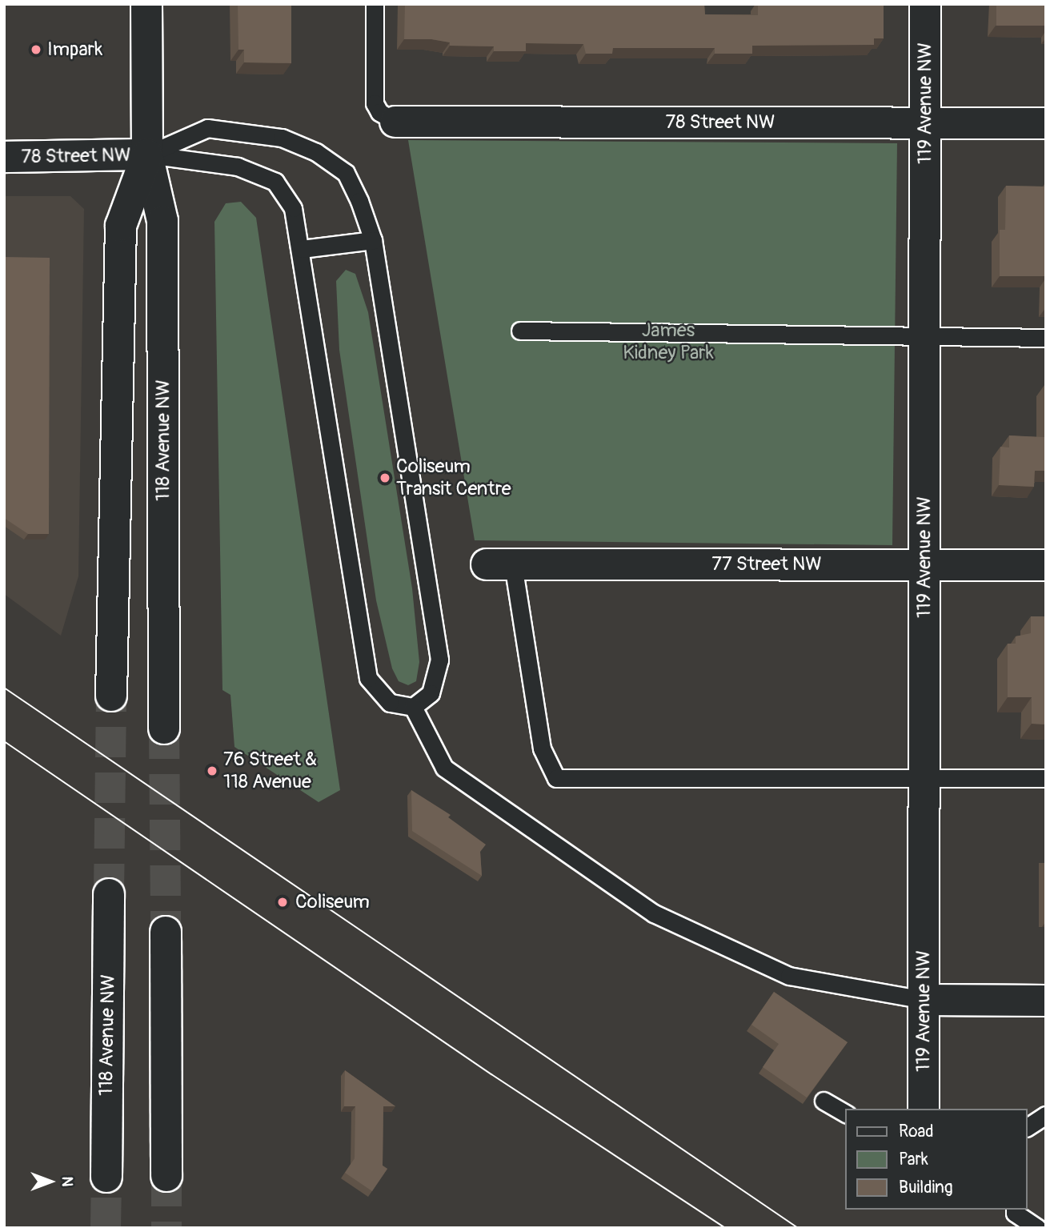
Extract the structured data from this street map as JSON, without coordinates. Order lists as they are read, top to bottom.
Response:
{
  "streets": {
    "street": [
      "119 Avenue NW",
      "78 Street NW",
      "118 Avenue NW",
      "77 Street NW"
    ]
  },
  "crossings": [
    ["119 Avenue NW", "78 Street NW"],
    ["119 Avenue NW", "77 Street NW"],
    ["78 Street NW", "118 Avenue NW"]
  ],
  "parks": ["James Kidney Park"],
  "places": [
    "Impark",
    "Coliseum Transit Centre",
    "76 Street & 118 Avenue",
    "Coliseum"
  ],
  "legend": ["Road", "Park", "Building"],
  "north": "right"
}
